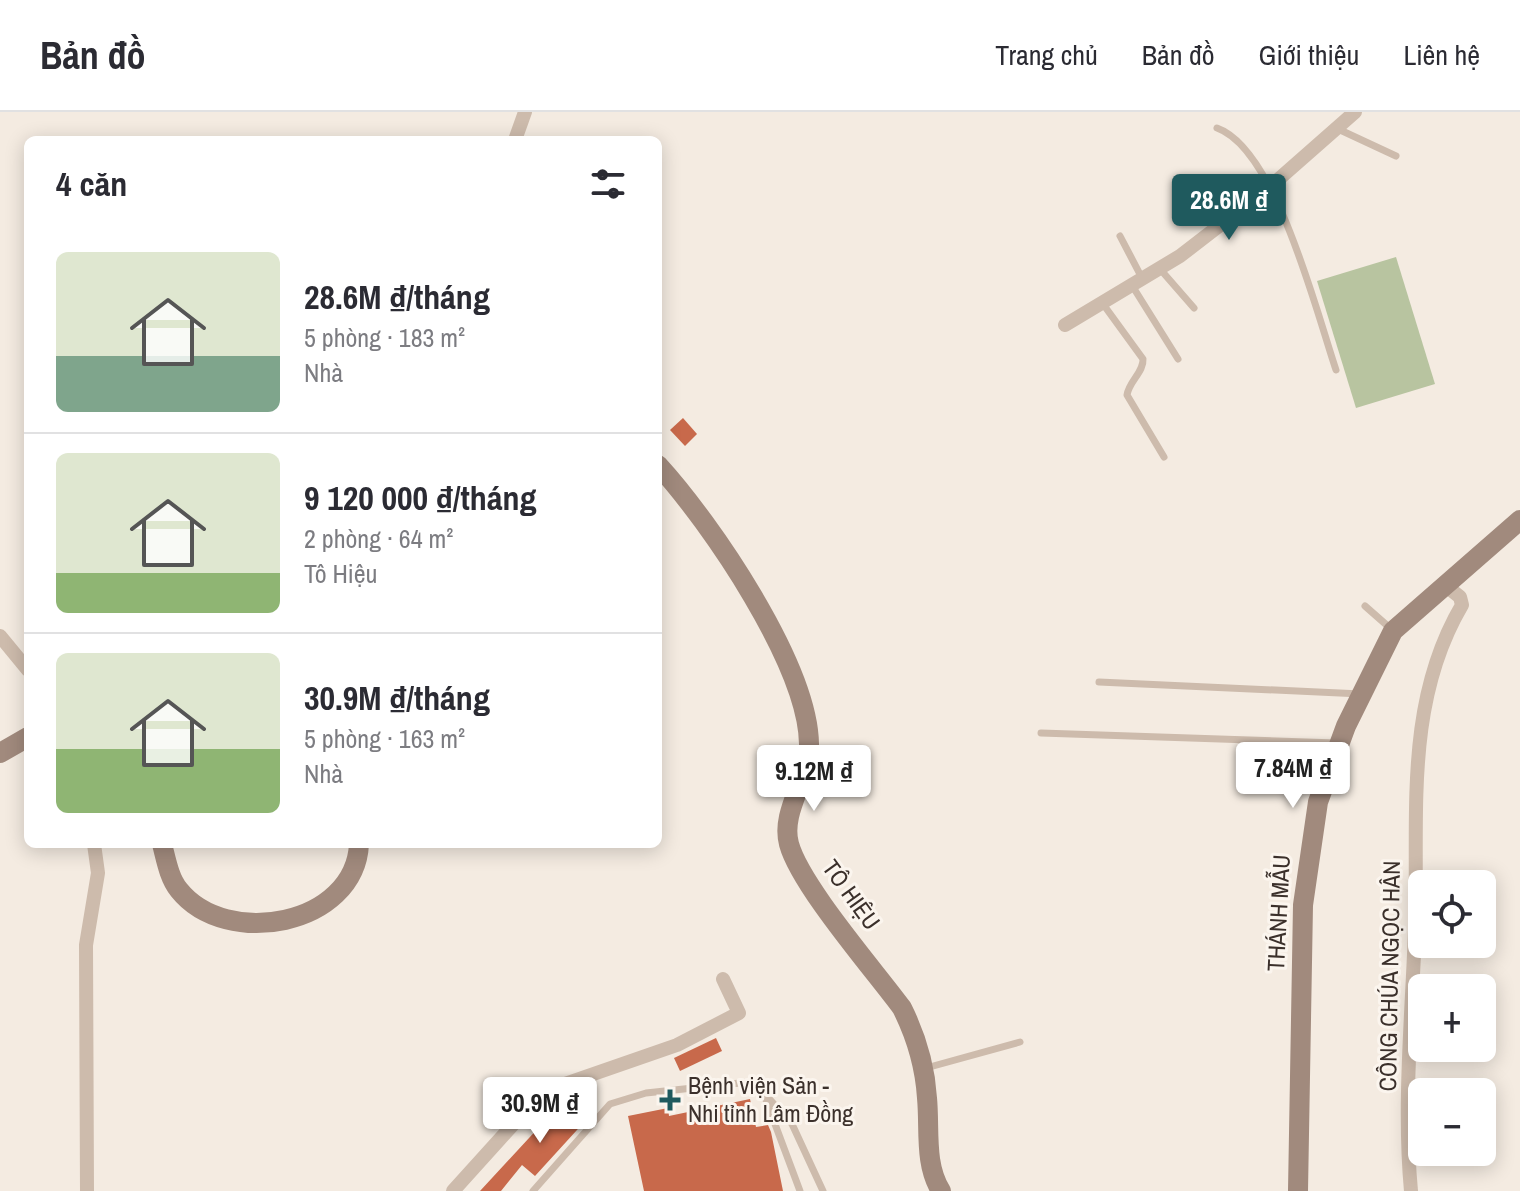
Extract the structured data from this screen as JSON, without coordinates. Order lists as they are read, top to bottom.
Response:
{
  "streets": {
    "street": ["TÔ HIỆU", "THÁNH MẪU", "CÔNG CHÚA NGỌC HÂN"]
  },
  "crossings": [
    ["THÁNH MẪU", "CÔNG CHÚA NGỌC HÂN"]
  ],
  "places": {
    "health": ["Bệnh viện Sản - Nhi tỉnh Lâm Đồng"]
  },
  "page": {
    "header": "Bản đồ",
    "nav": [
      "Trang chủ",
      "Bản đồ",
      "Giới thiệu",
      "Liên hệ"
    ],
    "heading": "4 căn",
    "price": [
      "28.6M ₫",
      "7.84M ₫",
      "9.12M ₫",
      "30.9M ₫"
    ],
    "list": [
      {
        "name": "28.6M ₫/tháng",
        "note": "5 phòng · 183 m² · Nhà"
      },
      {
        "name": "9 120 000 ₫/tháng",
        "note": "2 phòng · 64 m² · Tô Hiệu"
      },
      {
        "name": "30.9M ₫/tháng",
        "note": "5 phòng · 163 m² · Nhà"
      }
    ],
    "map_buttons": ["+", "−"]
  }
}
